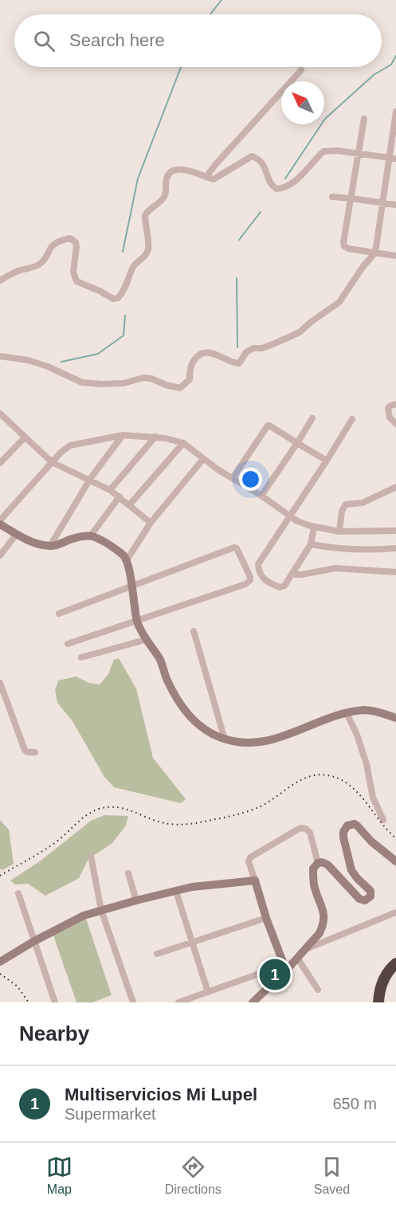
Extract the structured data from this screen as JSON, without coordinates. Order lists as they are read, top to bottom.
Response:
{
  "north": "top left",
  "page": {
    "search": "Search here",
    "pins": "1",
    "heading": "Nearby",
    "list": [
      {
        "mark": "1",
        "name": "Multiservicios Mi Lupel",
        "note": "Supermarket",
        "value": "650 m"
      }
    ],
    "nav": ["Map", "Directions", "Saved"]
  }
}
